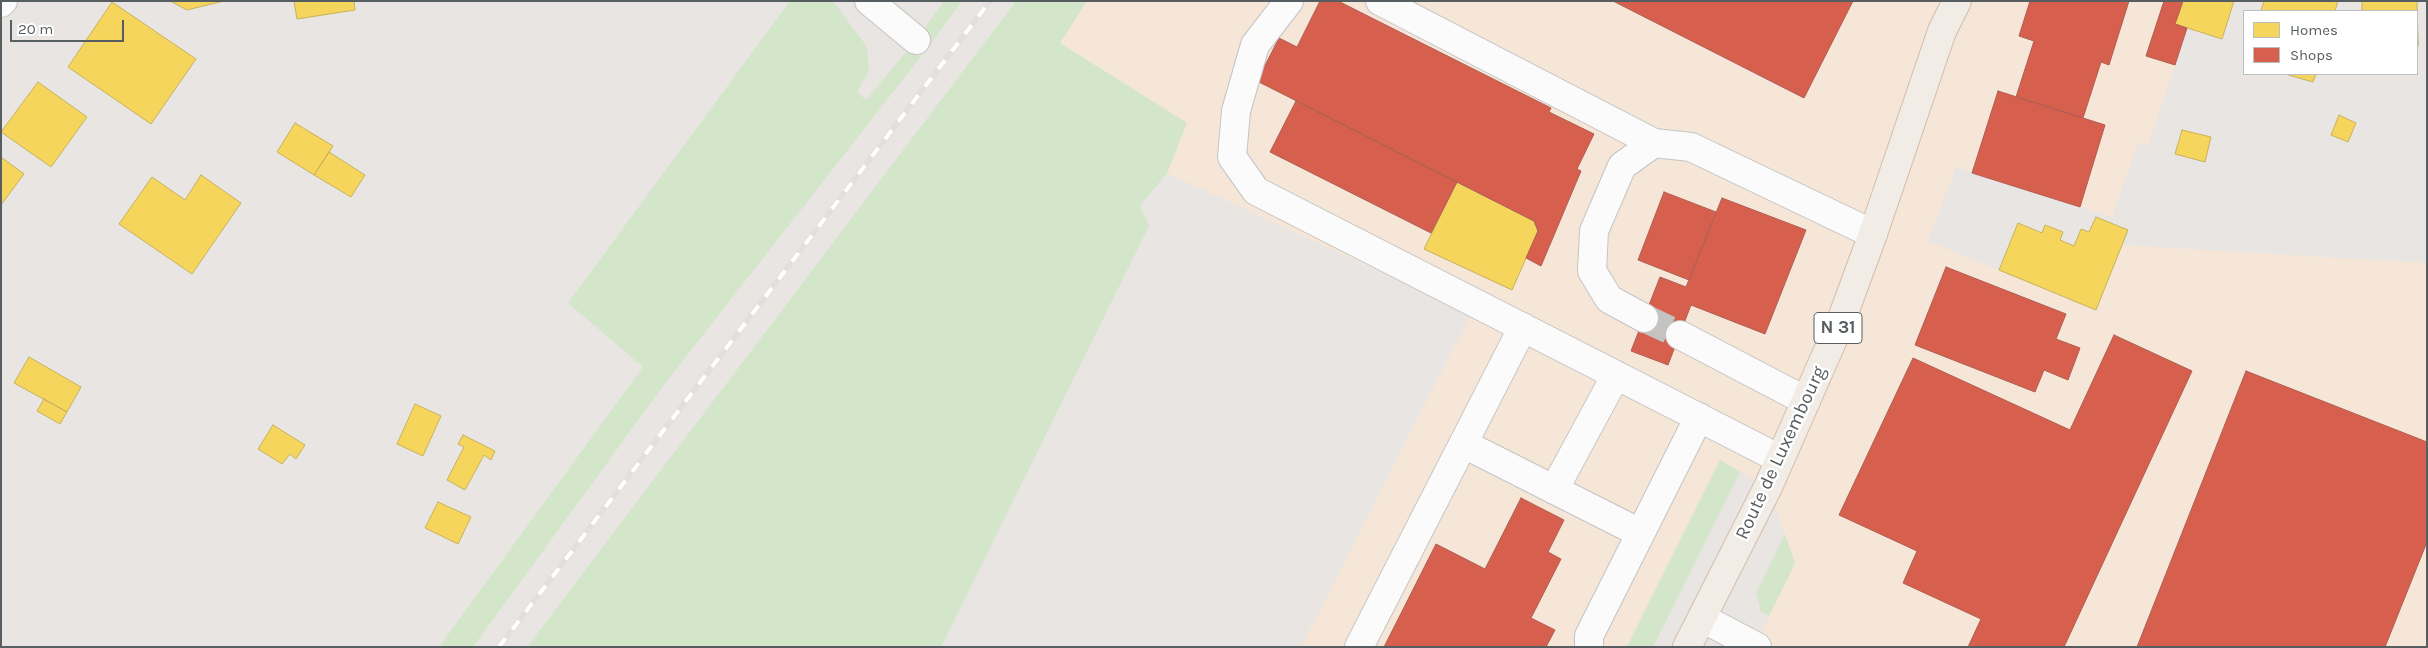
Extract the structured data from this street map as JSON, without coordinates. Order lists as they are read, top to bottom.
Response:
{
  "streets": {
    "main road": ["N 31", "Route de Luxembourg"]
  },
  "crossings": [
    ["N 31", "Route de Luxembourg"]
  ],
  "legend": ["Homes", "Shops"],
  "scale_bar": "20 m"
}
